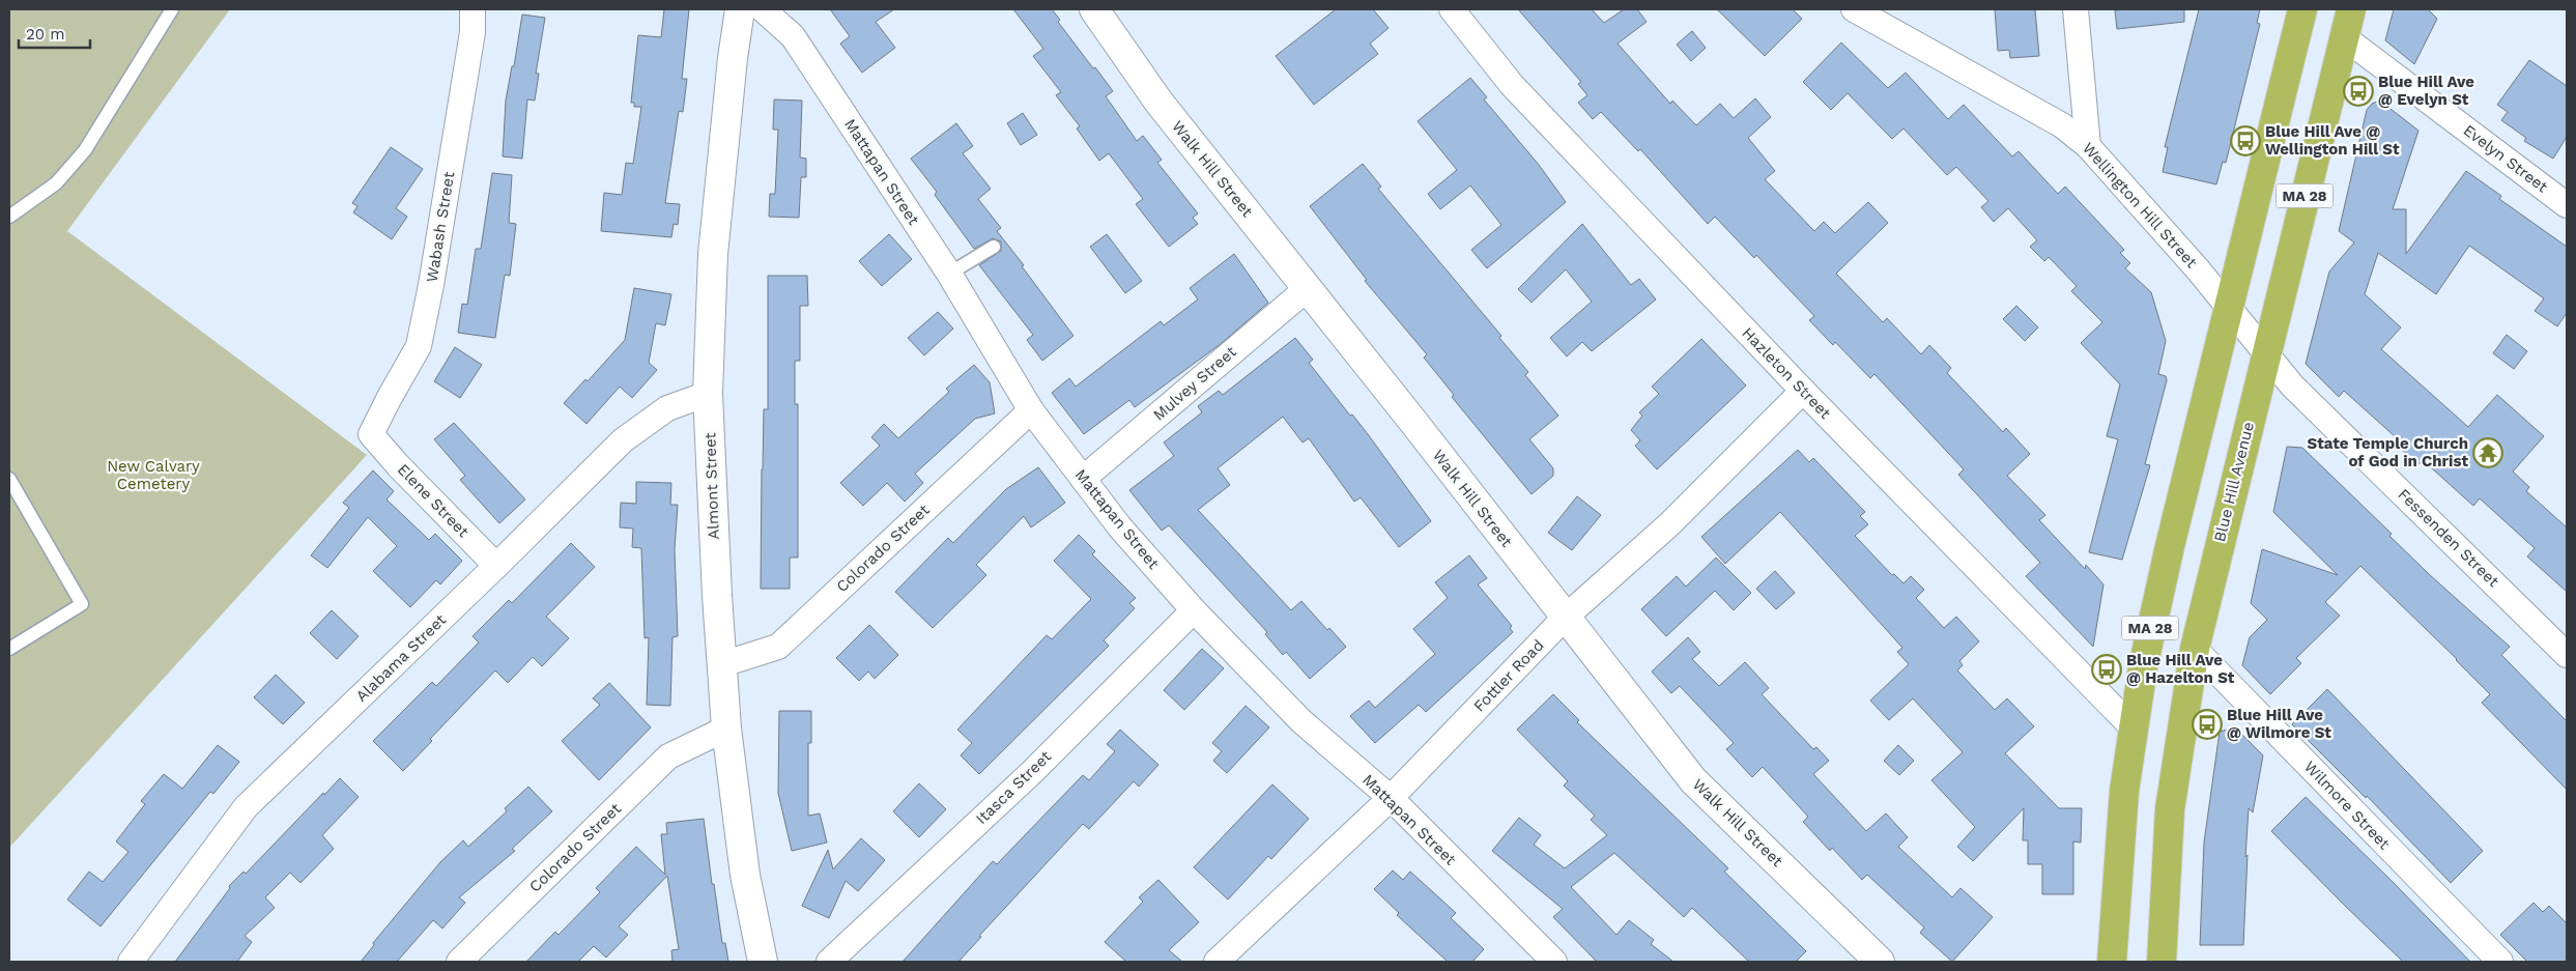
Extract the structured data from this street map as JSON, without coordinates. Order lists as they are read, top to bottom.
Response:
{
  "streets": {
    "highway": ["MA 28", "Blue Hill Avenue"],
    "main road": ["Walk Hill Street", "Almont Street"],
    "street": [
      "Evelyn Street",
      "Mattapan Street",
      "Wellington Hill Street",
      "Wabash Street",
      "Hazleton Street",
      "Mulvey Street",
      "Elene Street",
      "Fessenden Street",
      "Colorado Street",
      "Alabama Street",
      "Fottler Road",
      "Itasca Street",
      "Wilmore Street"
    ]
  },
  "crossings": [
    ["Evelyn Street", "Blue Hill Avenue"],
    ["Walk Hill Street", "Mulvey Street"],
    ["Walk Hill Street", "Fottler Road"],
    ["Mattapan Street", "Mulvey Street"],
    ["Mattapan Street", "Colorado Street"],
    ["Mattapan Street", "Fottler Road"],
    ["Mattapan Street", "Itasca Street"],
    ["MA 28", "Wellington Hill Street"],
    ["MA 28", "Hazleton Street"],
    ["Wellington Hill Street", "Blue Hill Avenue"],
    ["Wellington Hill Street", "Fessenden Street"],
    ["Wabash Street", "Elene Street"],
    ["Hazleton Street", "Fottler Road"],
    ["Blue Hill Avenue", "Fessenden Street"],
    ["Blue Hill Avenue", "Wilmore Street"],
    ["Almont Street", "Colorado Street"],
    ["Almont Street", "Alabama Street"],
    ["Elene Street", "Alabama Street"]
  ],
  "parks": ["New Calvary Cemetery"],
  "places": {
    "bus stop": [
      "Blue Hill Ave @ Evelyn St",
      "Blue Hill Ave @ Wellington Hill St",
      "Blue Hill Ave @ Hazelton St",
      "Blue Hill Ave @ Wilmore St"
    ],
    "temple": ["State Temple Church of God in Christ"]
  },
  "scale_bar": "20 m"
}
